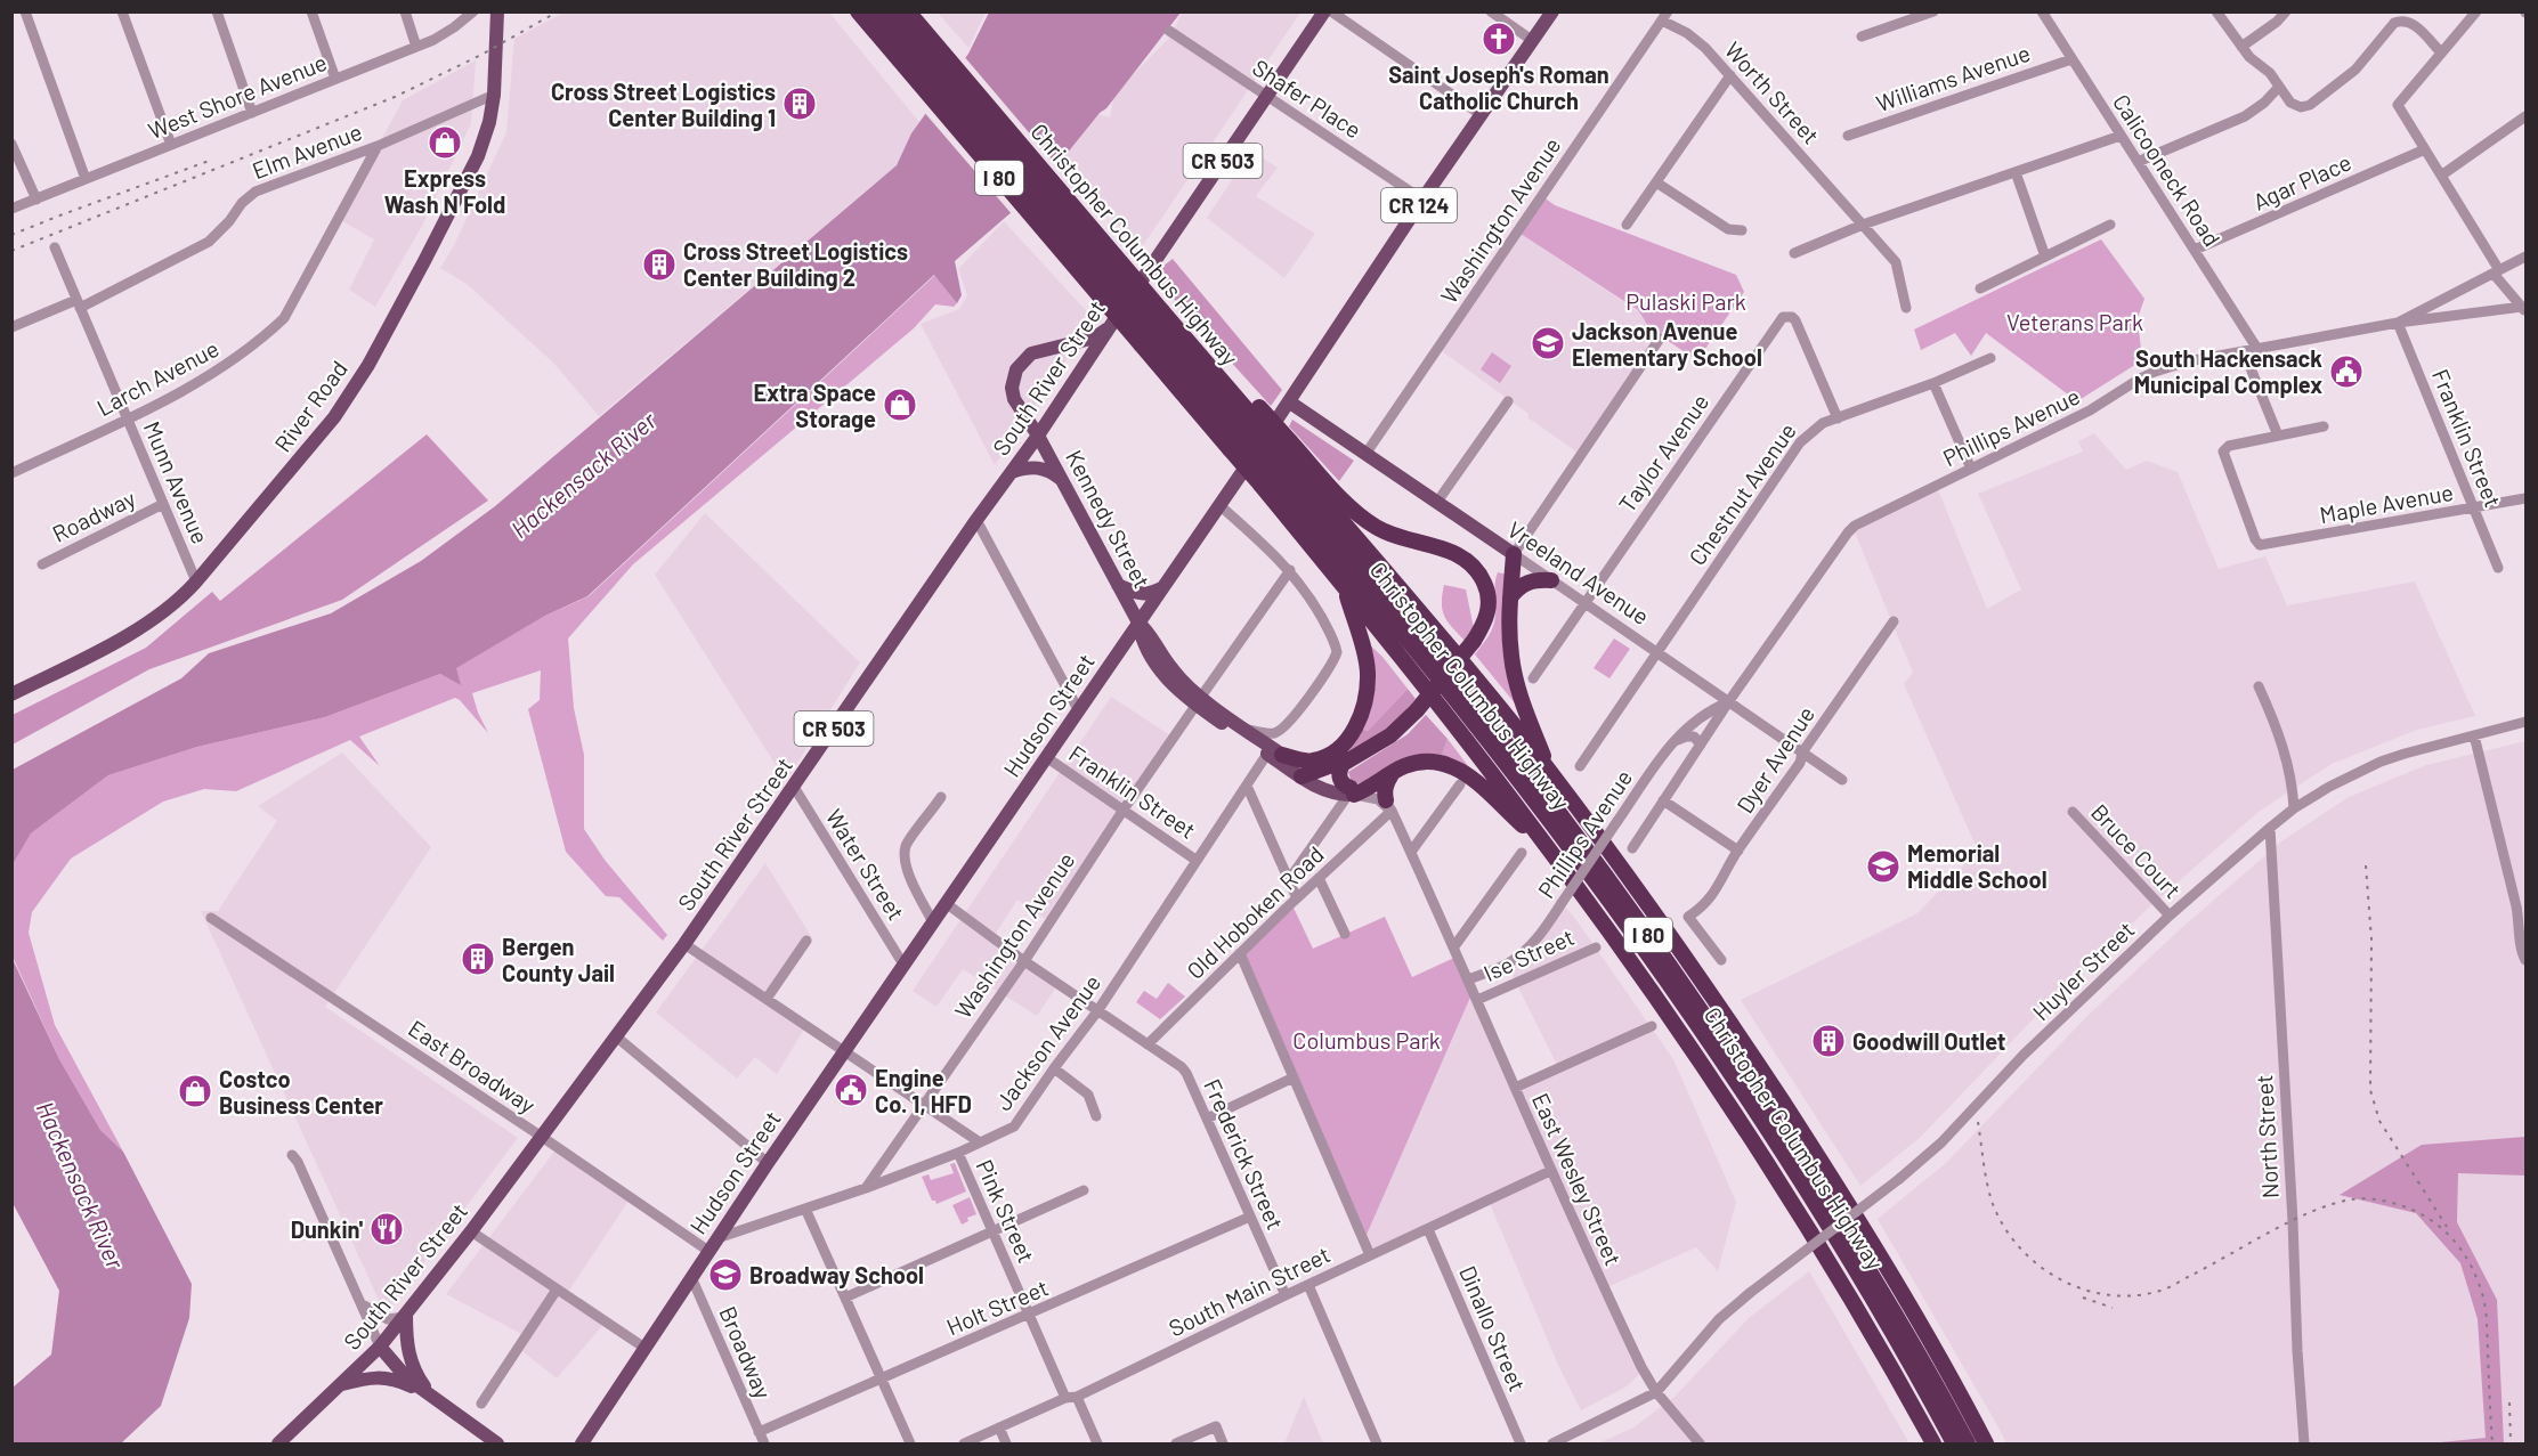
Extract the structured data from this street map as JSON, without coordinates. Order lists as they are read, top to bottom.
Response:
{
  "streets": {
    "highway": ["I 80", "Christopher Columbus Highway"],
    "main road": [
      "CR 503",
      "CR 124",
      "South River Street",
      "River Road",
      "Kennedy Street",
      "Vreeland Avenue",
      "Hudson Street"
    ],
    "street": [
      "Williams Avenue",
      "Worth Street",
      "West Shore Avenue",
      "Shafer Place",
      "Elm Avenue",
      "Calicooneck Road",
      "Agar Place",
      "Washington Avenue",
      "Larch Avenue",
      "Phillips Avenue",
      "Franklin Street",
      "Taylor Avenue",
      "Munn Avenue",
      "Chestnut Avenue",
      "Maple Avenue",
      "Roadway",
      "Dyer Avenue",
      "Bruce Court",
      "Water Street",
      "Old Hoboken Road",
      "Ise Street",
      "Huyler Street",
      "Jackson Avenue",
      "East Broadway",
      "North Street",
      "Frederick Street",
      "East Wesley Street",
      "Pink Street",
      "South Main Street",
      "Holt Street",
      "Dinallo Street",
      "Broadway"
    ]
  },
  "crossings": [
    ["Williams Avenue", "Calicooneck Road"],
    ["Worth Street", "Washington Avenue"],
    ["Shafer Place", "South River Street"],
    ["Shafer Place", "Hudson Street"],
    ["Elm Avenue", "Larch Avenue"],
    ["Elm Avenue", "River Road"],
    ["Elm Avenue", "Munn Avenue"],
    ["Calicooneck Road", "Agar Place"],
    ["Calicooneck Road", "Phillips Avenue"],
    ["Washington Avenue", "Franklin Street"],
    ["Washington Avenue", "Vreeland Avenue"],
    ["Washington Avenue", "Jackson Avenue"],
    ["Washington Avenue", "Frederick Street"],
    ["Larch Avenue", "Munn Avenue"],
    ["South River Street", "Kennedy Street"],
    ["South River Street", "Water Street"],
    ["South River Street", "East Broadway"],
    ["River Road", "Munn Avenue"],
    ["Phillips Avenue", "Franklin Street"],
    ["Phillips Avenue", "Vreeland Avenue"],
    ["Phillips Avenue", "East Wesley Street"],
    ["Franklin Street", "Maple Avenue"],
    ["Franklin Street", "Hudson Street"],
    ["Franklin Street", "Jackson Avenue"],
    ["Taylor Avenue", "Chestnut Avenue"],
    ["Taylor Avenue", "Vreeland Avenue"],
    ["Munn Avenue", "Roadway"],
    ["Chestnut Avenue", "Vreeland Avenue"],
    ["Kennedy Street", "Hudson Street"],
    ["Vreeland Avenue", "Hudson Street"],
    ["Vreeland Avenue", "Dyer Avenue"],
    ["Hudson Street", "Water Street"],
    ["Hudson Street", "Jackson Avenue"],
    ["Hudson Street", "East Broadway"],
    ["Hudson Street", "Frederick Street"],
    ["Hudson Street", "Broadway"],
    ["Bruce Court", "Huyler Street"],
    ["Old Hoboken Road", "Frederick Street"],
    ["Old Hoboken Road", "East Wesley Street"],
    ["Ise Street", "East Wesley Street"],
    ["Huyler Street", "North Street"],
    ["Huyler Street", "East Wesley Street"],
    ["Jackson Avenue", "Frederick Street"],
    ["Jackson Avenue", "Pink Street"],
    ["Frederick Street", "South Main Street"],
    ["Frederick Street", "Holt Street"],
    ["East Wesley Street", "South Main Street"],
    ["Pink Street", "South Main Street"],
    ["Pink Street", "Holt Street"],
    ["South Main Street", "Dinallo Street"],
    ["Holt Street", "Broadway"]
  ],
  "water": ["Hackensack River"],
  "parks": ["Pulaski Park", "Veterans Park", "Columbus Park"],
  "places": {
    "church": ["Saint Joseph's Roman Catholic Church"],
    "building": [
      "Cross Street Logistics Center Building 1",
      "Cross Street Logistics Center Building 2",
      "Bergen County Jail",
      "Goodwill Outlet"
    ],
    "shop": ["Express Wash N Fold", "Extra Space Storage", "Costco Business Center"],
    "school or university": ["Jackson Avenue Elementary School", "Memorial Middle School", "Broadway School"],
    "public building": ["South Hackensack Municipal Complex", "Engine Co. 1, HFD"],
    "restaurant": ["Dunkin'"]
  }
}
